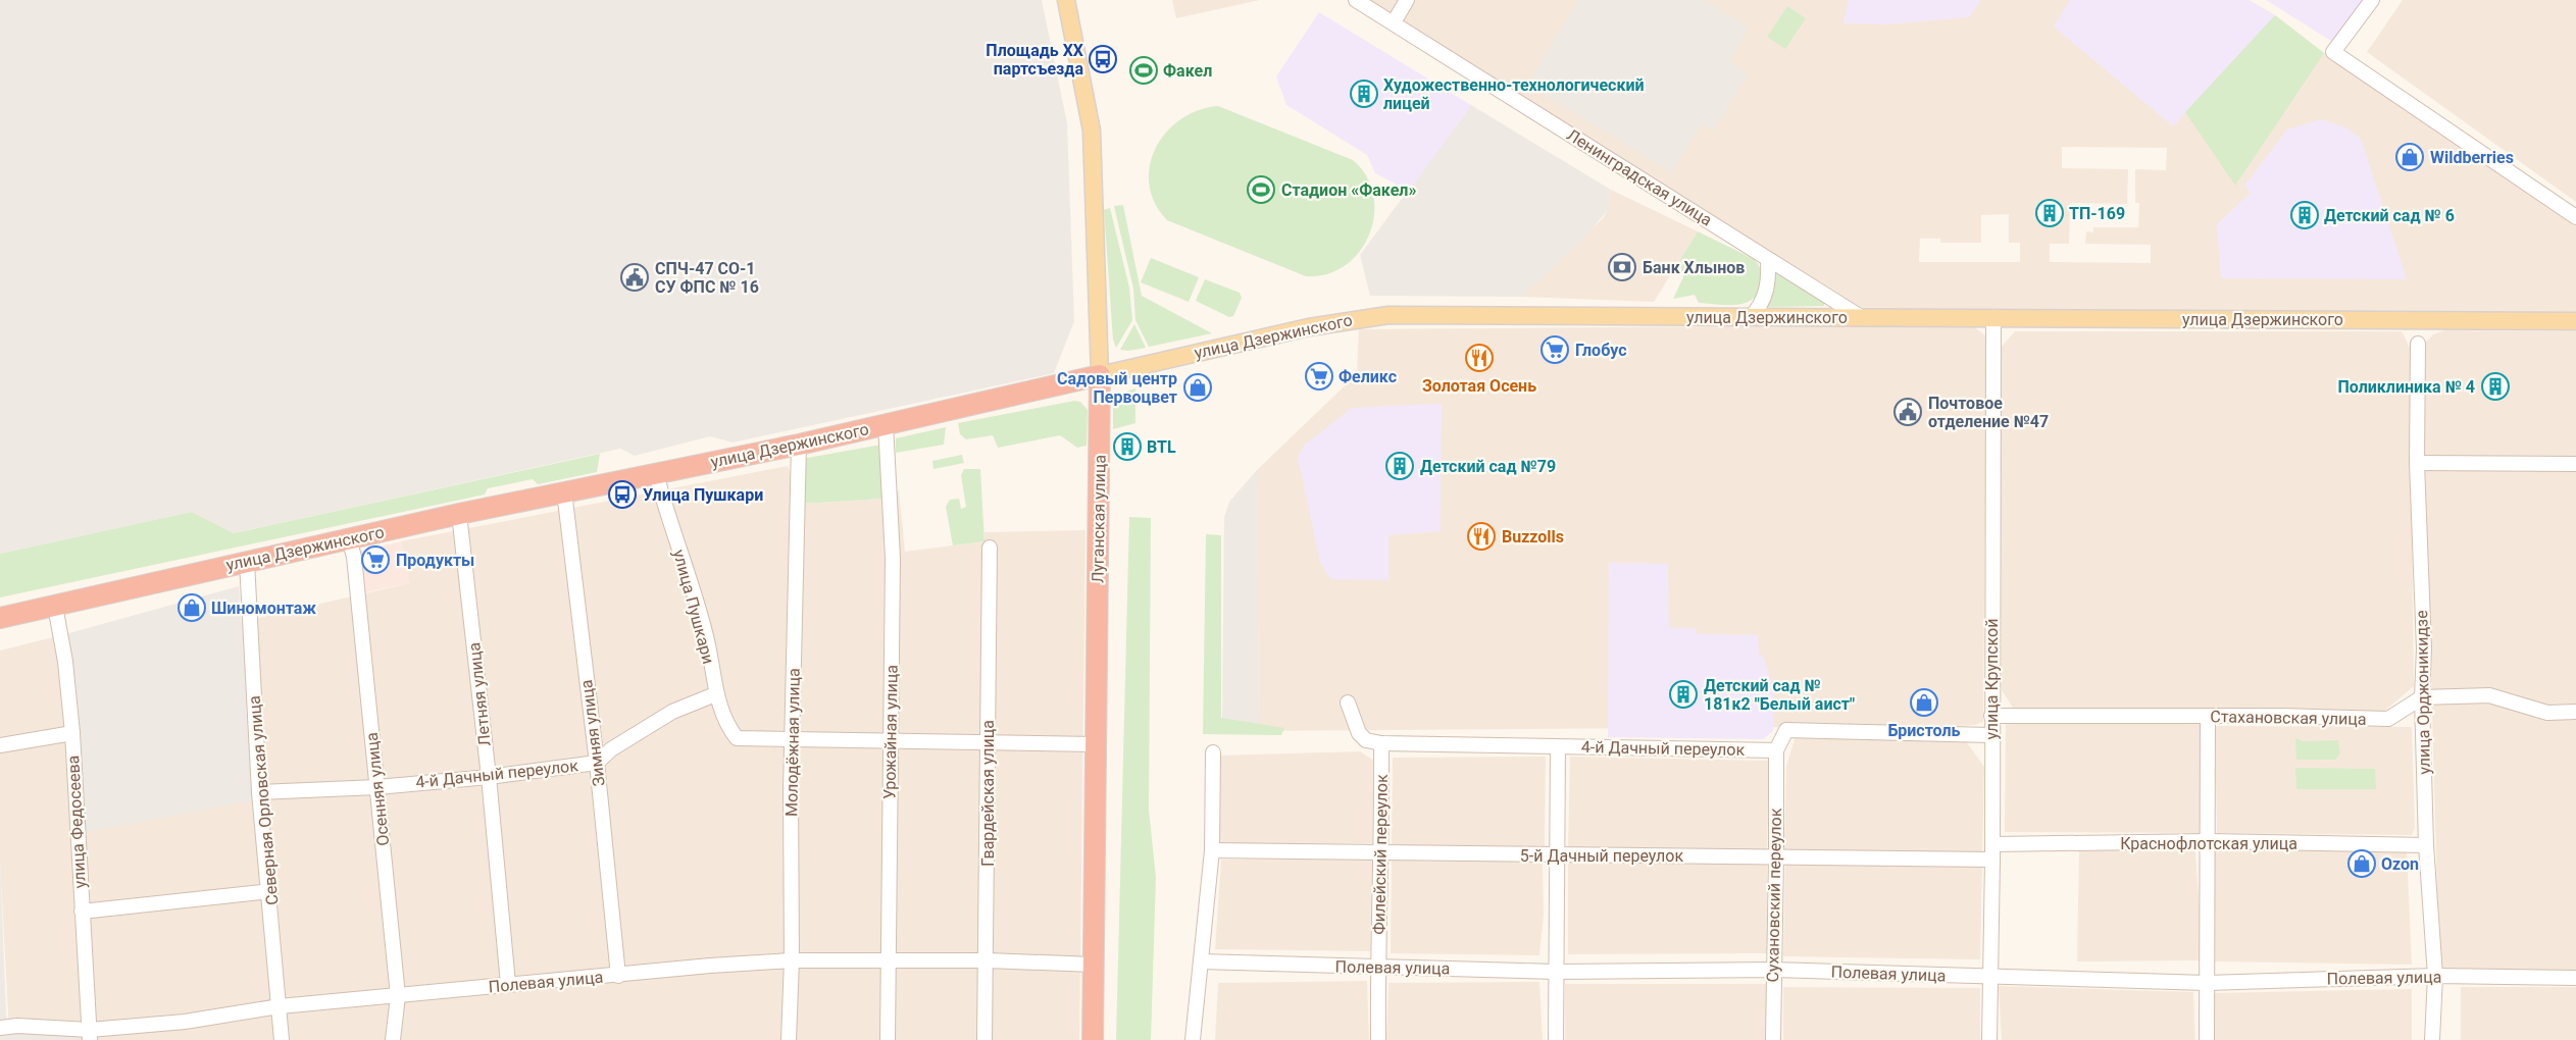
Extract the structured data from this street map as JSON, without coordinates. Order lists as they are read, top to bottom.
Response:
{
  "streets": {
    "highway": ["улица Дзержинского", "Луганская улица"],
    "street": [
      "Ленинградская улица",
      "улица Пушкари",
      "улица Крупской",
      "улица Орджоникидзе",
      "Летняя улица",
      "Стахановская улица",
      "Урожайная улица",
      "Зимняя улица",
      "Молодёжная улица",
      "4-й Дачный переулок",
      "Осенняя улица",
      "Гвардейская улица",
      "Северная Орловская улица",
      "улица Федосеева",
      "Краснофлотская улица",
      "Филейский переулок",
      "5-й Дачный переулок",
      "Сухановский переулок",
      "Полевая улица"
    ]
  },
  "crossings": [
    ["Ленинградская улица", "улица Дзержинского"],
    ["улица Дзержинского", "Луганская улица"],
    ["улица Дзержинского", "улица Пушкари"],
    ["улица Дзержинского", "улица Крупской"],
    ["улица Дзержинского", "Летняя улица"],
    ["улица Дзержинского", "Урожайная улица"],
    ["улица Дзержинского", "Зимняя улица"],
    ["улица Дзержинского", "Молодёжная улица"],
    ["улица Дзержинского", "Осенняя улица"],
    ["улица Дзержинского", "Северная Орловская улица"],
    ["улица Дзержинского", "улица Федосеева"],
    ["Луганская улица", "Полевая улица"],
    ["улица Пушкари", "Молодёжная улица"],
    ["улица Пушкари", "4-й Дачный переулок"],
    ["улица Крупской", "Стахановская улица"],
    ["улица Крупской", "Краснофлотская улица"],
    ["улица Крупской", "5-й Дачный переулок"],
    ["улица Крупской", "Полевая улица"],
    ["улица Орджоникидзе", "Стахановская улица"],
    ["улица Орджоникидзе", "Краснофлотская улица"],
    ["улица Орджоникидзе", "Полевая улица"],
    ["Летняя улица", "4-й Дачный переулок"],
    ["Летняя улица", "Полевая улица"],
    ["Урожайная улица", "Полевая улица"],
    ["Зимняя улица", "4-й Дачный переулок"],
    ["Зимняя улица", "Полевая улица"],
    ["Молодёжная улица", "Полевая улица"],
    ["4-й Дачный переулок", "Осенняя улица"],
    ["4-й Дачный переулок", "Северная Орловская улица"],
    ["4-й Дачный переулок", "Филейский переулок"],
    ["4-й Дачный переулок", "Сухановский переулок"],
    ["Осенняя улица", "Полевая улица"],
    ["Гвардейская улица", "Полевая улица"],
    ["Северная Орловская улица", "Полевая улица"],
    ["улица Федосеева", "Полевая улица"],
    ["Филейский переулок", "5-й Дачный переулок"],
    ["Филейский переулок", "Полевая улица"],
    ["5-й Дачный переулок", "Сухановский переулок"],
    ["Сухановский переулок", "Полевая улица"]
  ],
  "places": {
    "bus stop": ["Площадь ХХ партсъезда", "Улица Пушкари"],
    "sports": ["Факел", "Стадион «Факел»"],
    "building": [
      "Художественно-технологический лицей",
      "ТП-169",
      "Детский сад № 6",
      "Поликлиника № 4",
      "BTL",
      "Детский сад №79",
      "Детский сад № 181к2 \"Белый аист\""
    ],
    "shop": [
      "Wildberries",
      "Садовый центр Первоцвет",
      "Шиномонтаж",
      "Бристоль",
      "Ozon"
    ],
    "bank": ["Банк Хлынов"],
    "public building": ["СПЧ-47 СО-1 СУ ФПС № 16", "Почтовое отделение №47"],
    "supermarket": ["Глобус", "Феликс", "Продукты"],
    "restaurant": ["Золотая Осень", "Buzzolls"]
  }
}
